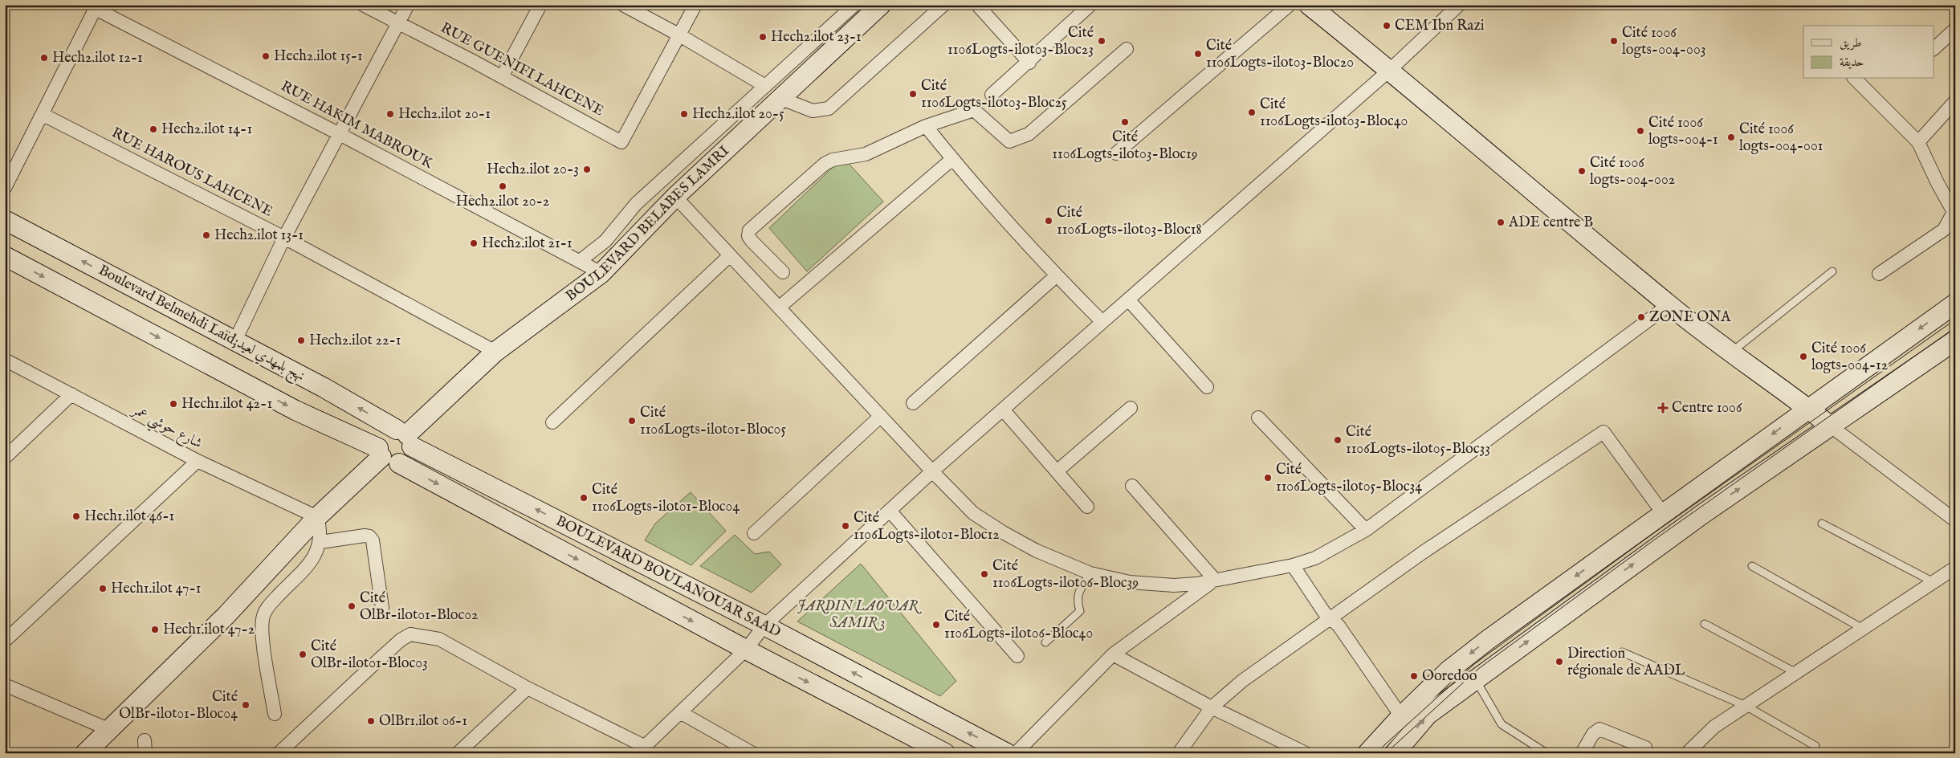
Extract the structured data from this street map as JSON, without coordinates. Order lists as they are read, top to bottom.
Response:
{
  "streets": {
    "main road": ["BOULEVARD BELABES LAMRI", "Boulevard Belmehdi Laïd;نهج بلمهدي لعيد", "BOULEVARD BOULANOUAR SAAD"],
    "street": [
      "RUE GUENIFI LAHCENE",
      "RUE HAKIM MABROUK",
      "RUE HAROUS LAHCENE",
      "شارع حوشي عمر"
    ]
  },
  "crossings": [
    ["RUE HAKIM MABROUK", "BOULEVARD BELABES LAMRI"],
    ["RUE HAROUS LAHCENE", "BOULEVARD BELABES LAMRI"],
    ["BOULEVARD BELABES LAMRI", "Boulevard Belmehdi Laïd;نهج بلمهدي لعيد"],
    ["BOULEVARD BELABES LAMRI", "BOULEVARD BOULANOUAR SAAD"],
    ["Boulevard Belmehdi Laïd;نهج بلمهدي لعيد", "BOULEVARD BOULANOUAR SAAD"]
  ],
  "parks": ["JARDIN LAOUAR SAMIR 3"],
  "places": {
    "other": [
      "CEM Ibn Razi",
      "Hech2.ilot 23-1",
      "Cité 1106Logts-ilot03-Bloc23",
      "Cité 1006 logts-004-003",
      "Cité 1106Logts-ilot03-Bloc20",
      "Hech2.ilot 15-1",
      "Hech2.ilot 12-1",
      "Cité 1106Logts-ilot03-Bloc25",
      "Cité 1106Logts-ilot03-Bloc40",
      "Hech2.ilot 20-1",
      "Hech2.ilot 20-5",
      "Cité 1106Logts-ilot03-Bloc19",
      "Hech2.ilot 14-1",
      "Cité 1006 logts-004-1",
      "Cité 1006 logts-004-001",
      "Hech2.ilot 20-3",
      "Cité 1006 logts-004-002",
      "Hech2.ilot 20-2",
      "Cité 1106Logts-ilot03-Bloc18",
      "ADE centre B",
      "Hech2.ilot 13-1",
      "Hech2.ilot 21-1",
      "ZONE ONA",
      "Hech2.ilot 22-1",
      "Cité 1006 logts-004-12",
      "Hech1.ilot 42-1",
      "Cité 1106Logts-ilot01-Bloc05",
      "Cité 1106Logts-ilot05-Bloc33",
      "Cité 1106Logts-ilot05-Bloc34",
      "Cité 1106Logts-ilot01-Bloc04",
      "Hech1.ilot 46-1",
      "Cité 1106Logts-ilot01-Bloc12",
      "Cité 1106Logts-ilot06-Bloc39",
      "Hech1.ilot 47-1",
      "Cité OlBr-ilot01-Bloc02",
      "Cité 1106Logts-ilot06-Bloc40",
      "Hech1.ilot 47-2",
      "Cité OlBr-ilot01-Bloc03",
      "Direction régionale de AADL",
      "Ooredoo",
      "Cité OlBr-ilot01-Bloc04",
      "OlBr1.ilot 06-1"
    ],
    "health": ["Centre 1006"]
  },
  "legend": ["طريق", "حديقة"]
}
